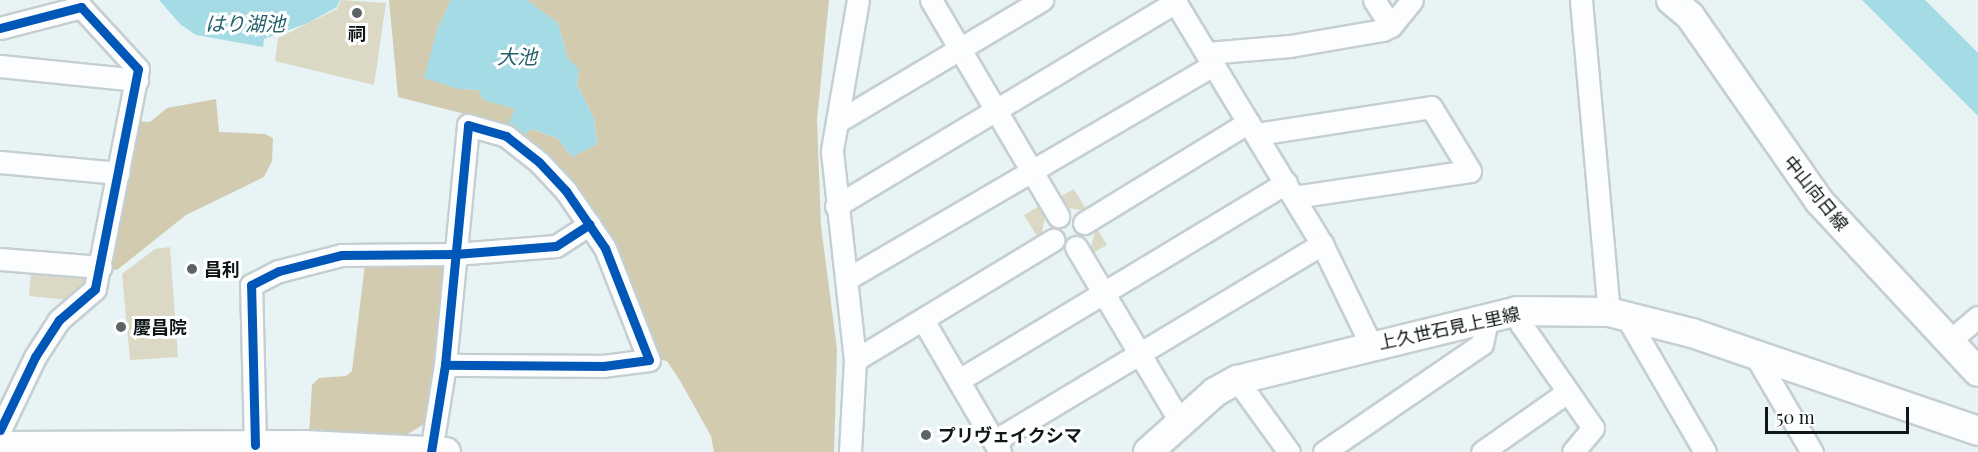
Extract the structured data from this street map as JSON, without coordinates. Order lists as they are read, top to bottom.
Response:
{
  "streets": {
    "main road": ["中山向日線", "上久世石見上里線"]
  },
  "water": ["はり湖池", "大池"],
  "places": [
    "祠",
    "昌利",
    "慶昌院",
    "プリヴェイクシマ"
  ],
  "scale_bar": "50 m"
}
